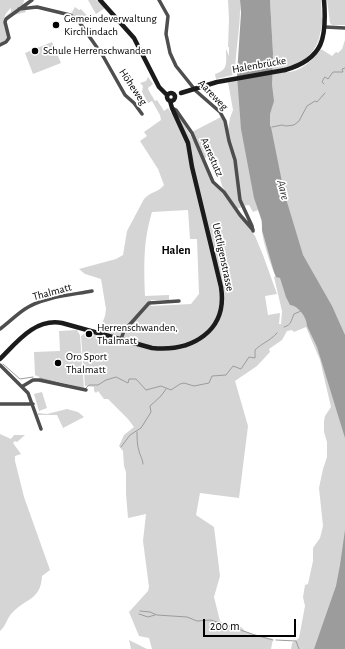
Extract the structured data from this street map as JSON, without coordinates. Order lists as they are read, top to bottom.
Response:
{
  "streets": {
    "main road": ["Halenbrücke", "Uettligenstrasse"],
    "street": [
      "Höheweg",
      "Aareweg",
      "Aarestutz",
      "Thalmatt"
    ]
  },
  "crossings": [
    ["Halenbrücke", "Uettligenstrasse"],
    ["Aareweg", "Aarestutz"],
    ["Aarestutz", "Uettligenstrasse"]
  ],
  "districts": ["Halen"],
  "water": ["Aare"],
  "places": [
    "Gemeindeverwaltung Kirchlindach",
    "Schule Herrenschwanden",
    "Herrenschwanden, Thalmatt",
    "Oro Sport Thalmatt"
  ],
  "scale_bar": "200 m"
}
